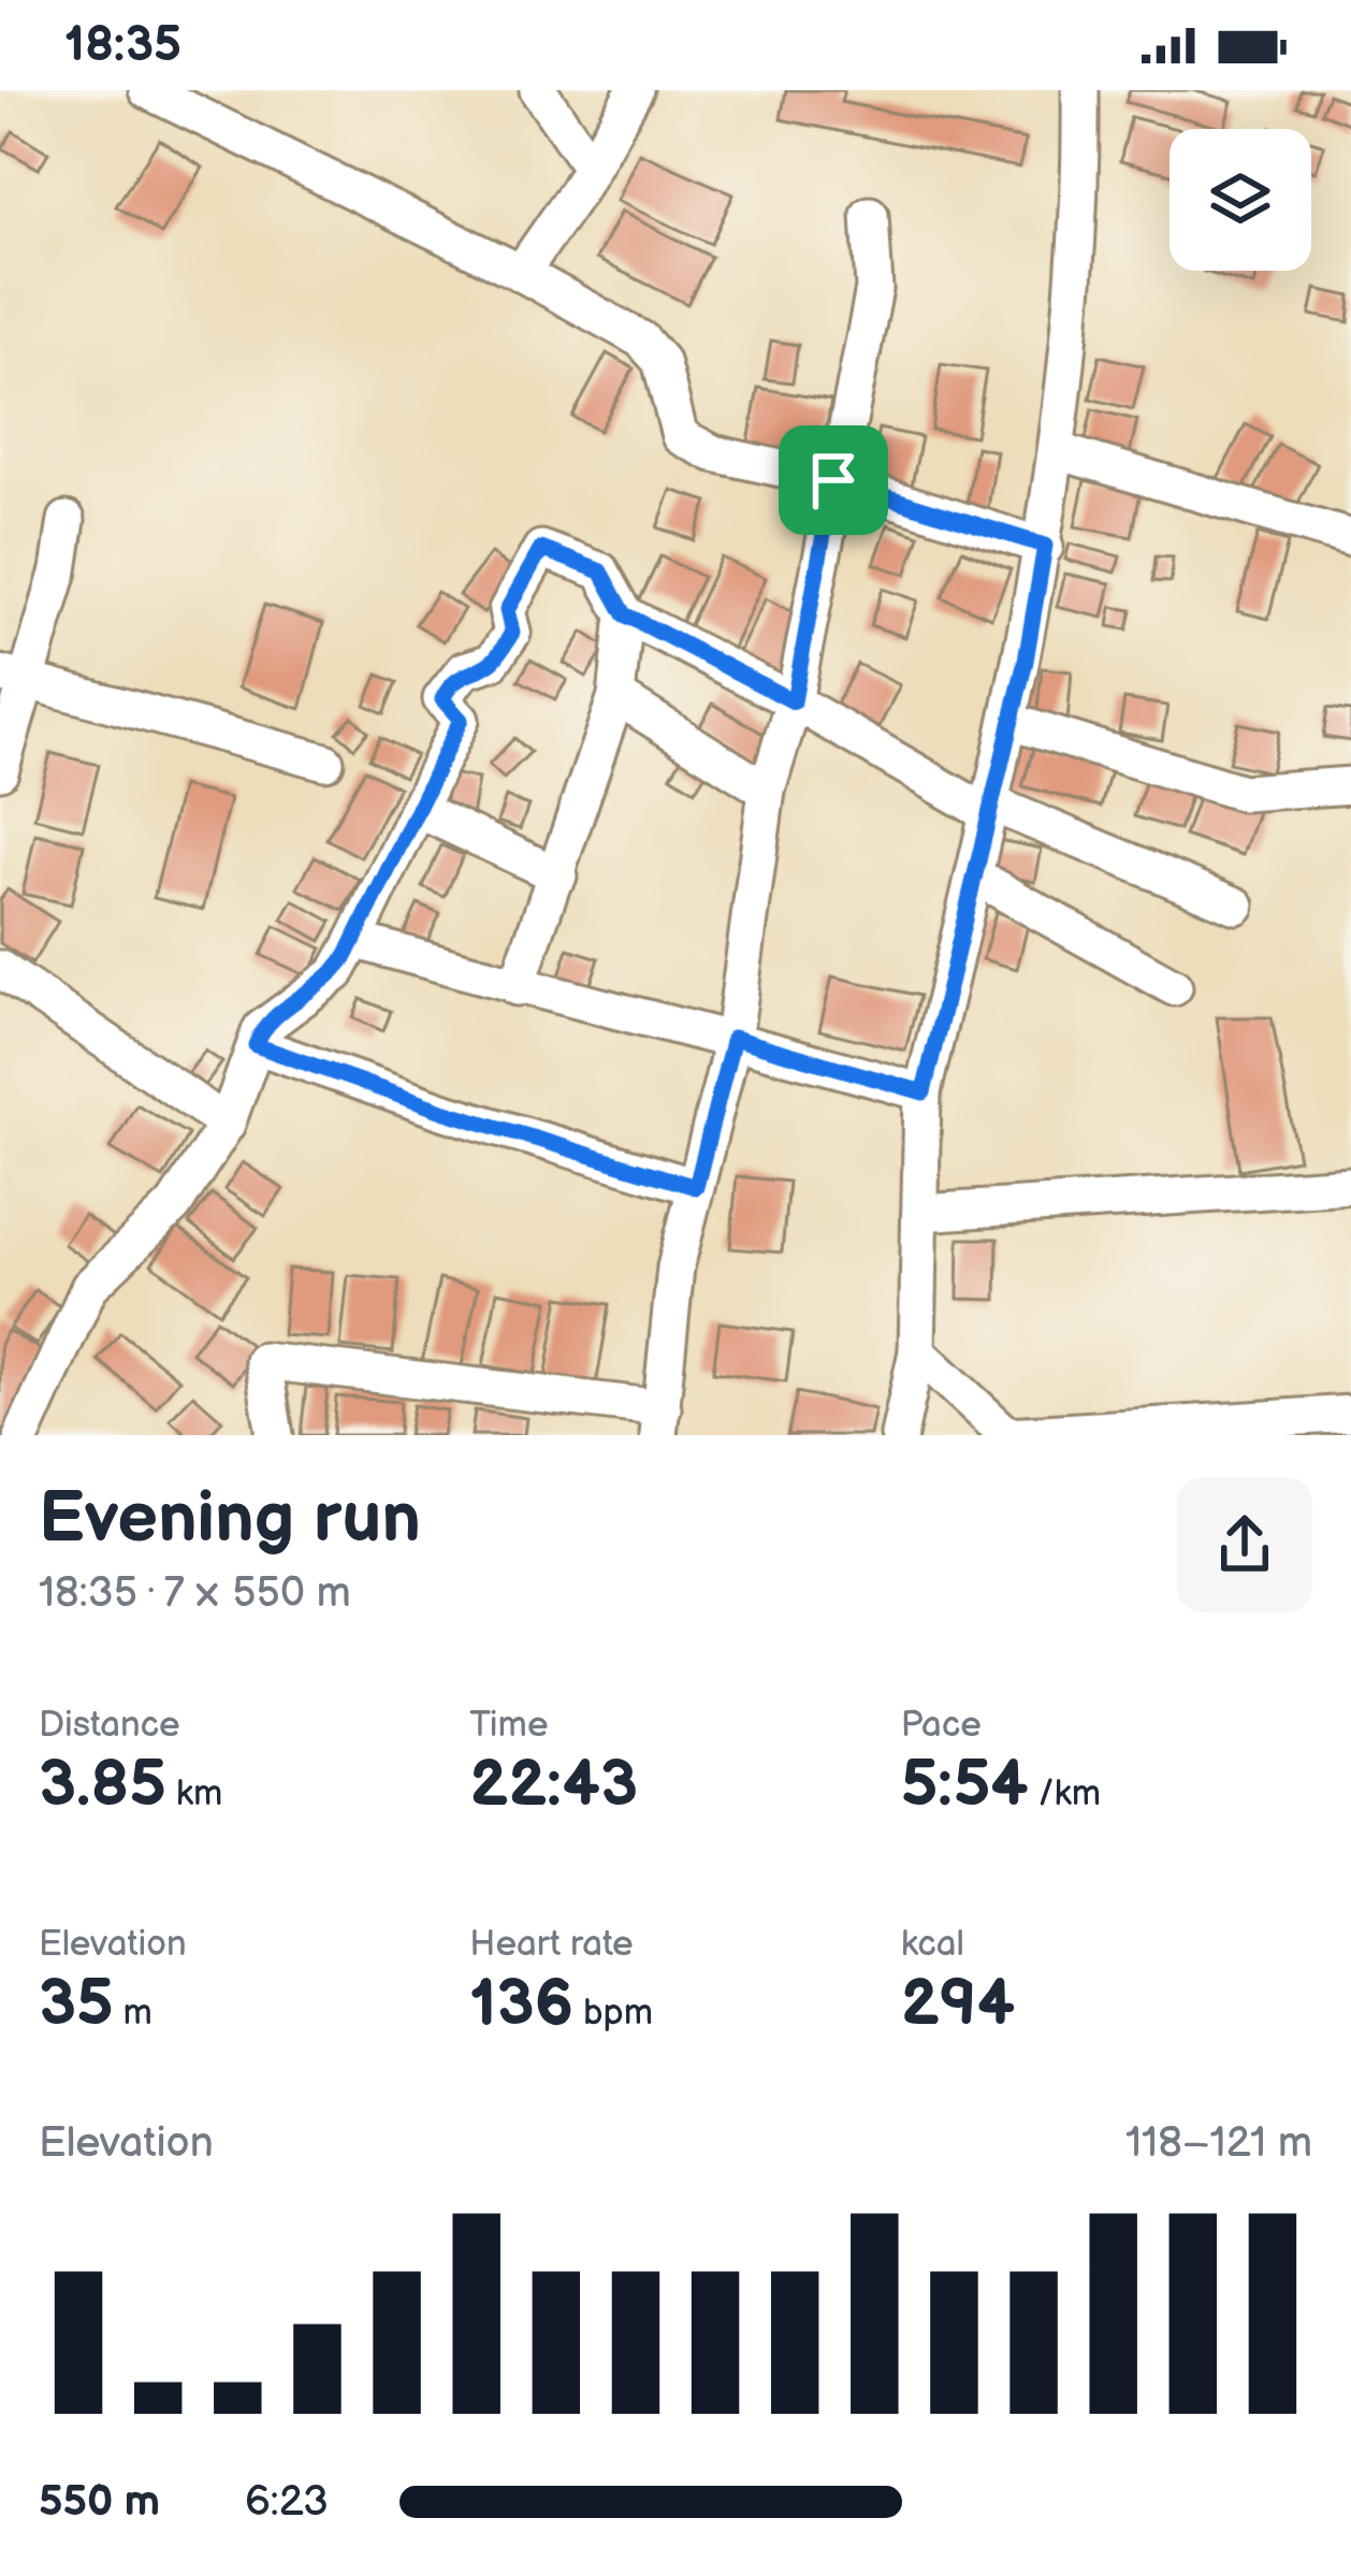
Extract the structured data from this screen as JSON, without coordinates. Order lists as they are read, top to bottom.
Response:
{
  "page": {
    "status": "18:35",
    "heading": ["Evening run", "18:35 · 7 × 550 m"],
    "stats": [
      ["Distance", "3.85 km"],
      ["Time", "22:43"],
      ["Pace", "5:54 /km"],
      ["Elevation", "35 m"],
      ["Heart rate", "136 bpm"],
      ["kcal", "294"]
    ],
    "chart": ["Elevation", "118–121 m"],
    "list": [
      {
        "name": "550 m",
        "note": "6:23"
      }
    ]
  }
}
